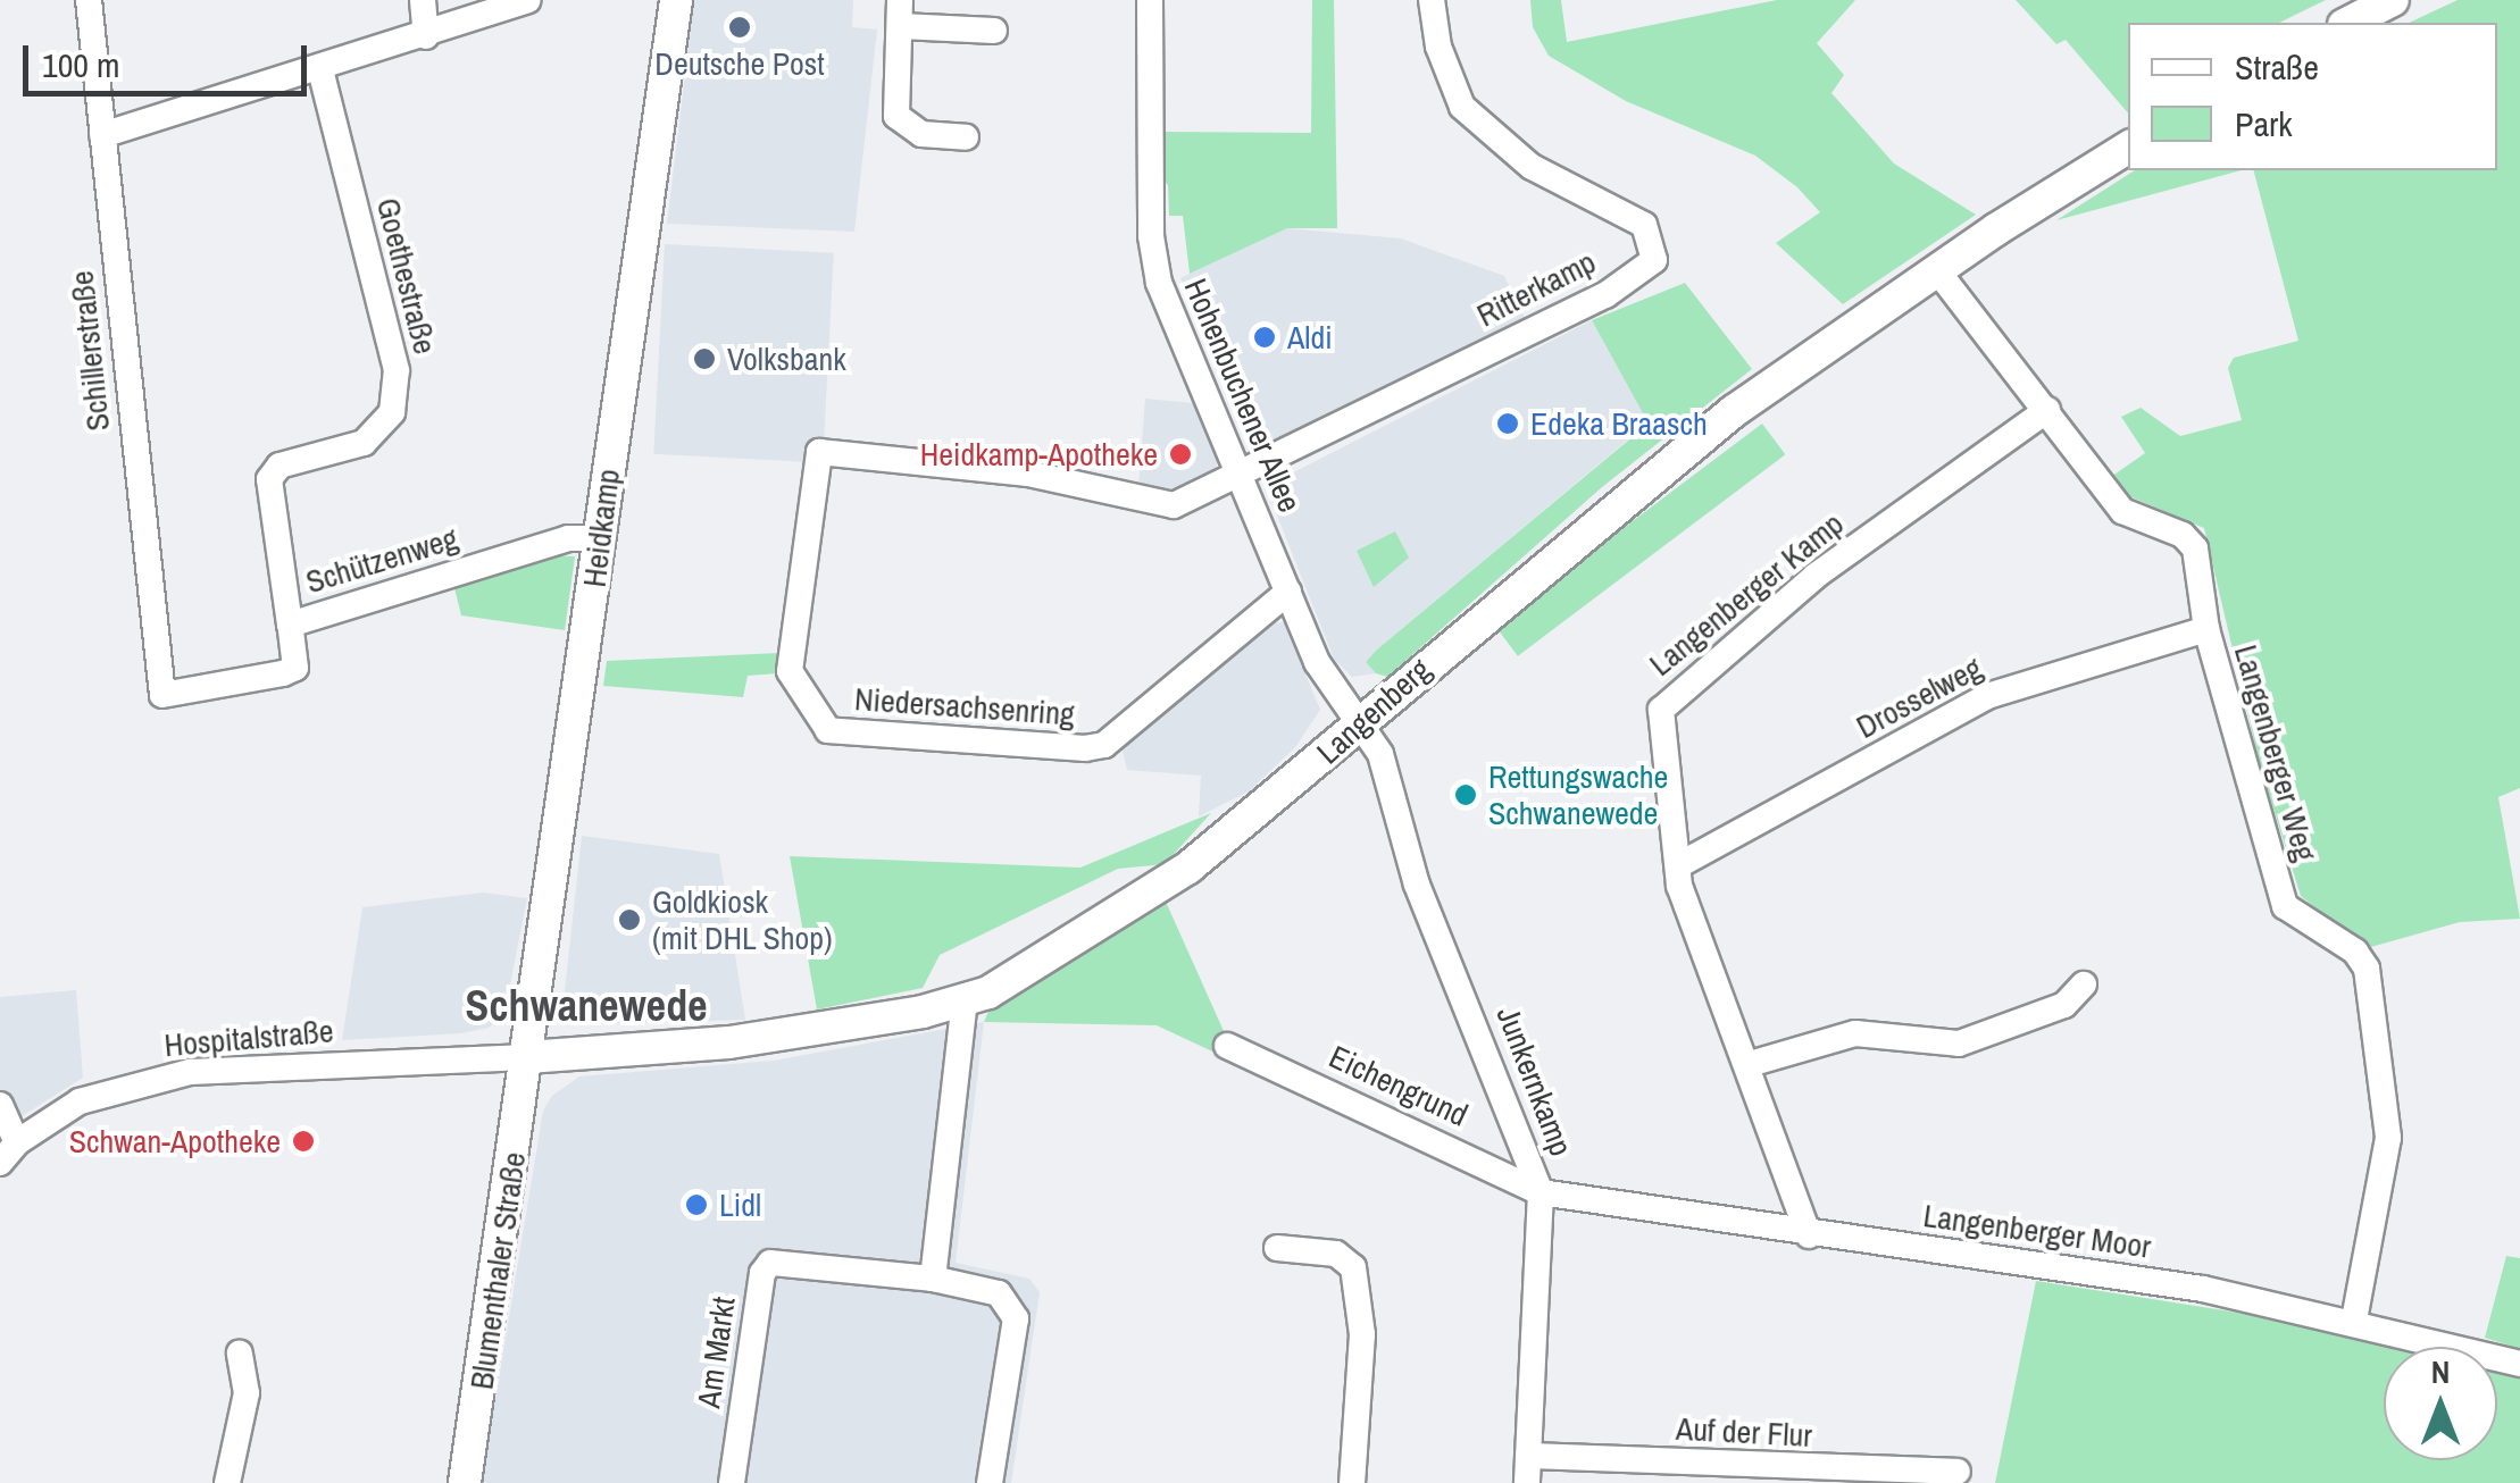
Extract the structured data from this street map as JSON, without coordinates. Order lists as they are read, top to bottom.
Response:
{
  "streets": {
    "main road": ["Heidkamp", "Langenberg", "Blumenthaler Straße"],
    "street": [
      "Goethestraße",
      "Ritterkamp",
      "Schillerstraße",
      "Hohenbuchener Allee",
      "Schützenweg",
      "Langenberger Kamp",
      "Drosselweg",
      "Niedersachsenring",
      "Langenberger Weg",
      "Hospitalstraße",
      "Junkernkamp",
      "Eichengrund",
      "Langenberger Moor",
      "Am Markt",
      "Auf der Flur"
    ]
  },
  "crossings": [
    ["Goethestraße", "Schützenweg"],
    ["Ritterkamp", "Hohenbuchener Allee"],
    ["Ritterkamp", "Niedersachsenring"],
    ["Schillerstraße", "Schützenweg"],
    ["Hohenbuchener Allee", "Niedersachsenring"],
    ["Hohenbuchener Allee", "Langenberg"],
    ["Hohenbuchener Allee", "Junkernkamp"],
    ["Heidkamp", "Schützenweg"],
    ["Heidkamp", "Langenberg"],
    ["Heidkamp", "Hospitalstraße"],
    ["Heidkamp", "Blumenthaler Straße"],
    ["Langenberger Kamp", "Drosselweg"],
    ["Langenberger Kamp", "Langenberger Weg"],
    ["Langenberger Kamp", "Langenberger Moor"],
    ["Drosselweg", "Langenberger Weg"],
    ["Langenberg", "Langenberger Weg"],
    ["Langenberg", "Hospitalstraße"],
    ["Langenberg", "Junkernkamp"],
    ["Langenberg", "Blumenthaler Straße"],
    ["Langenberger Weg", "Langenberger Moor"],
    ["Hospitalstraße", "Blumenthaler Straße"],
    ["Junkernkamp", "Eichengrund"],
    ["Junkernkamp", "Langenberger Moor"],
    ["Junkernkamp", "Auf der Flur"],
    ["Eichengrund", "Langenberger Moor"]
  ],
  "districts": ["Schwanewede"],
  "places": [
    "Deutsche Post",
    "Aldi",
    "Volksbank",
    "Edeka Braasch",
    "Heidkamp-Apotheke",
    "Rettungswache Schwanewede",
    "Goldkiosk (mit DHL Shop)",
    "Schwan-Apotheke",
    "Lidl"
  ],
  "legend": ["Straße", "Park"],
  "scale_bar": "100 m",
  "north": "top"
}
